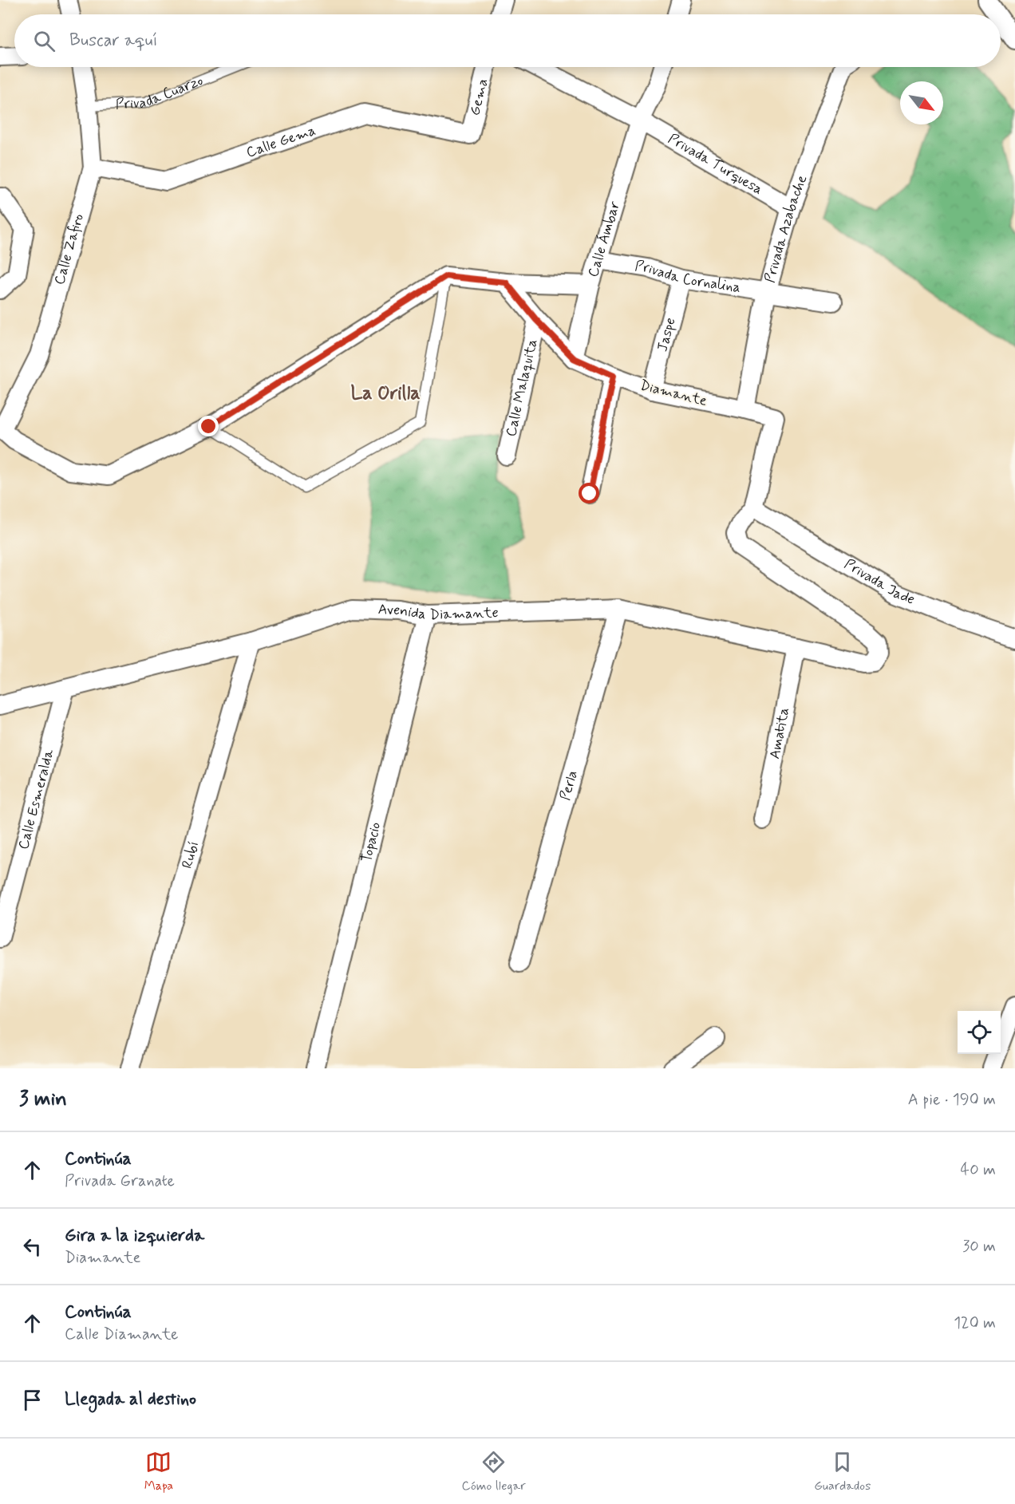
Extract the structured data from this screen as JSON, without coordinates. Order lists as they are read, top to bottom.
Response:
{
  "streets": {
    "street": [
      "Gema",
      "Calle Gema",
      "Privada Turquesa",
      "Privada Azabache",
      "Calle Ámbar",
      "Calle Zafiro",
      "Privada Cornalina",
      "Jaspe",
      "Calle Malaquita",
      "Diamante",
      "Privada Jade",
      "Avenida Diamante",
      "Amatita",
      "Perla",
      "Calle Esmeralda",
      "Topacio",
      "Rubí"
    ],
    "lane": ["Privada Cuarzo"]
  },
  "crossings": [
    ["Privada Cuarzo", "Calle Zafiro"],
    ["Gema", "Calle Gema"],
    ["Calle Gema", "Calle Zafiro"],
    ["Privada Turquesa", "Privada Azabache"],
    ["Privada Turquesa", "Calle Ámbar"],
    ["Privada Azabache", "Privada Cornalina"],
    ["Privada Azabache", "Diamante"],
    ["Calle Ámbar", "Privada Cornalina"],
    ["Calle Ámbar", "Diamante"],
    ["Privada Cornalina", "Jaspe"],
    ["Jaspe", "Diamante"],
    ["Calle Malaquita", "Diamante"],
    ["Diamante", "Privada Jade"],
    ["Diamante", "Avenida Diamante"],
    ["Privada Jade", "Avenida Diamante"],
    ["Avenida Diamante", "Amatita"],
    ["Avenida Diamante", "Perla"],
    ["Avenida Diamante", "Calle Esmeralda"],
    ["Avenida Diamante", "Topacio"],
    ["Avenida Diamante", "Rubí"]
  ],
  "districts": ["La Orilla"],
  "north": "bottom right",
  "page": {
    "search": "Buscar aquí",
    "heading": ["3 min", "A pie · 190 m"],
    "list": [
      ["Continúa", "Privada Granate", "40 m"],
      ["Gira a la izquierda", "Diamante", "30 m"],
      ["Continúa", "Calle Diamante", "120 m"],
      "Llegada al destino"
    ],
    "nav": ["Mapa", "Cómo llegar", "Guardados"]
  }
}
